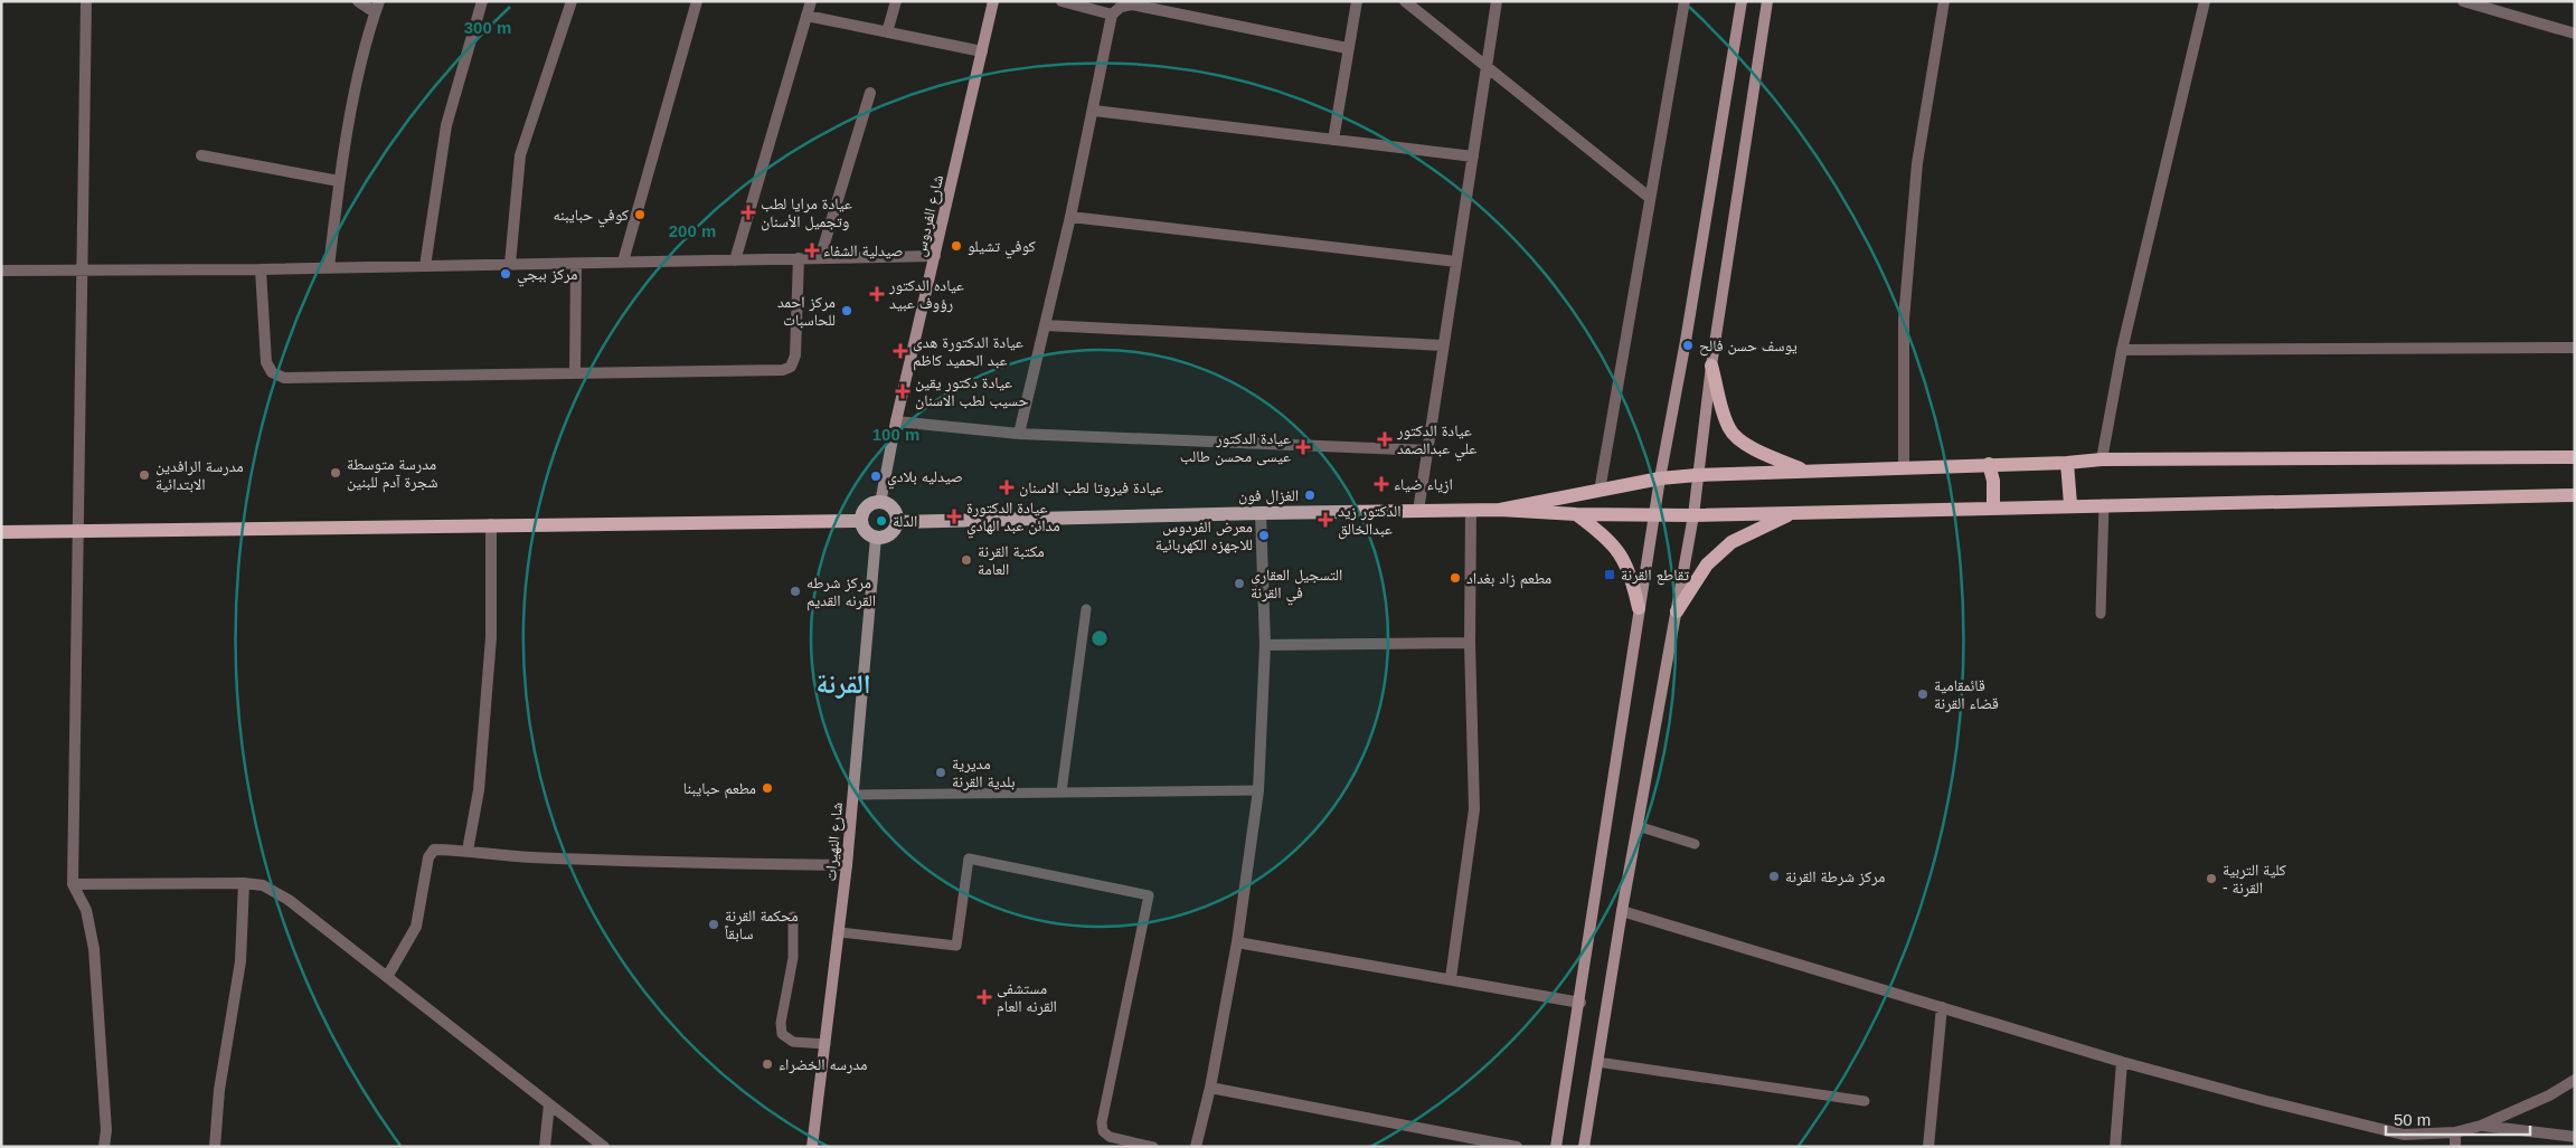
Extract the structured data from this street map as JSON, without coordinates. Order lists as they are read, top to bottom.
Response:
{
  "streets": {
    "main road": ["شارع الفردوس", "شارع النهيرات"]
  },
  "crossings": [
    ["شارع الفردوس", "شارع النهيرات"]
  ],
  "districts": ["القرنة"],
  "places": {
    "health": [
      "عيادة مرايا لطب وتجميل الأسنان",
      "صيدلية الشفاء",
      "عياده الدكتور رؤوف عبيد",
      "عيادة الدكتورة هدى عبد الحميد كاظم",
      "عيادة دكتور يقين حسيب لطب الاسنان",
      "عيادة الدكتور علي عبدالصمد",
      "عيادة الدكتور عيسى محسن طالب",
      "ازياء ضياء",
      "عيادة فيروتا لطب الاسنان",
      "عيادة الدكتورة مدائن عبد الهادي",
      "الدكتور زيد عبدالخالق",
      "مستشفى القرنه العام"
    ],
    "other": [
      "كوفي حبايبنه",
      "كوفي تشيلو",
      "مركز ببجي",
      "مركز احمد للحاسبات",
      "يوسف حسن فالح",
      "مدرسة متوسطة شجرة آدم للبنين",
      "مدرسة الرافدين الابتدائية",
      "صيدليه بلادي",
      "الغزال فون",
      "الدلة",
      "معرض الفردوس للاجهزه الكهربائية",
      "مكتبة القرنة العامة",
      "مطعم زاد بغداد",
      "التسجيل العقاري في القرنة",
      "مركز شرطه القرنه القديم",
      "قائمقامية قضاء القرنة",
      "مديرية بلدية القرنة",
      "مطعم حبايبنا",
      "مركز شرطة القرنة",
      "كلية التربية - القرنة",
      "محكمة القرنة سابقاً",
      "مدرسه الخضراء"
    ],
    "transit": ["تقاطع القرنة"]
  },
  "scale_bar": "50 m",
  "rings": ["300 m", "200 m", "100 m"]
}
